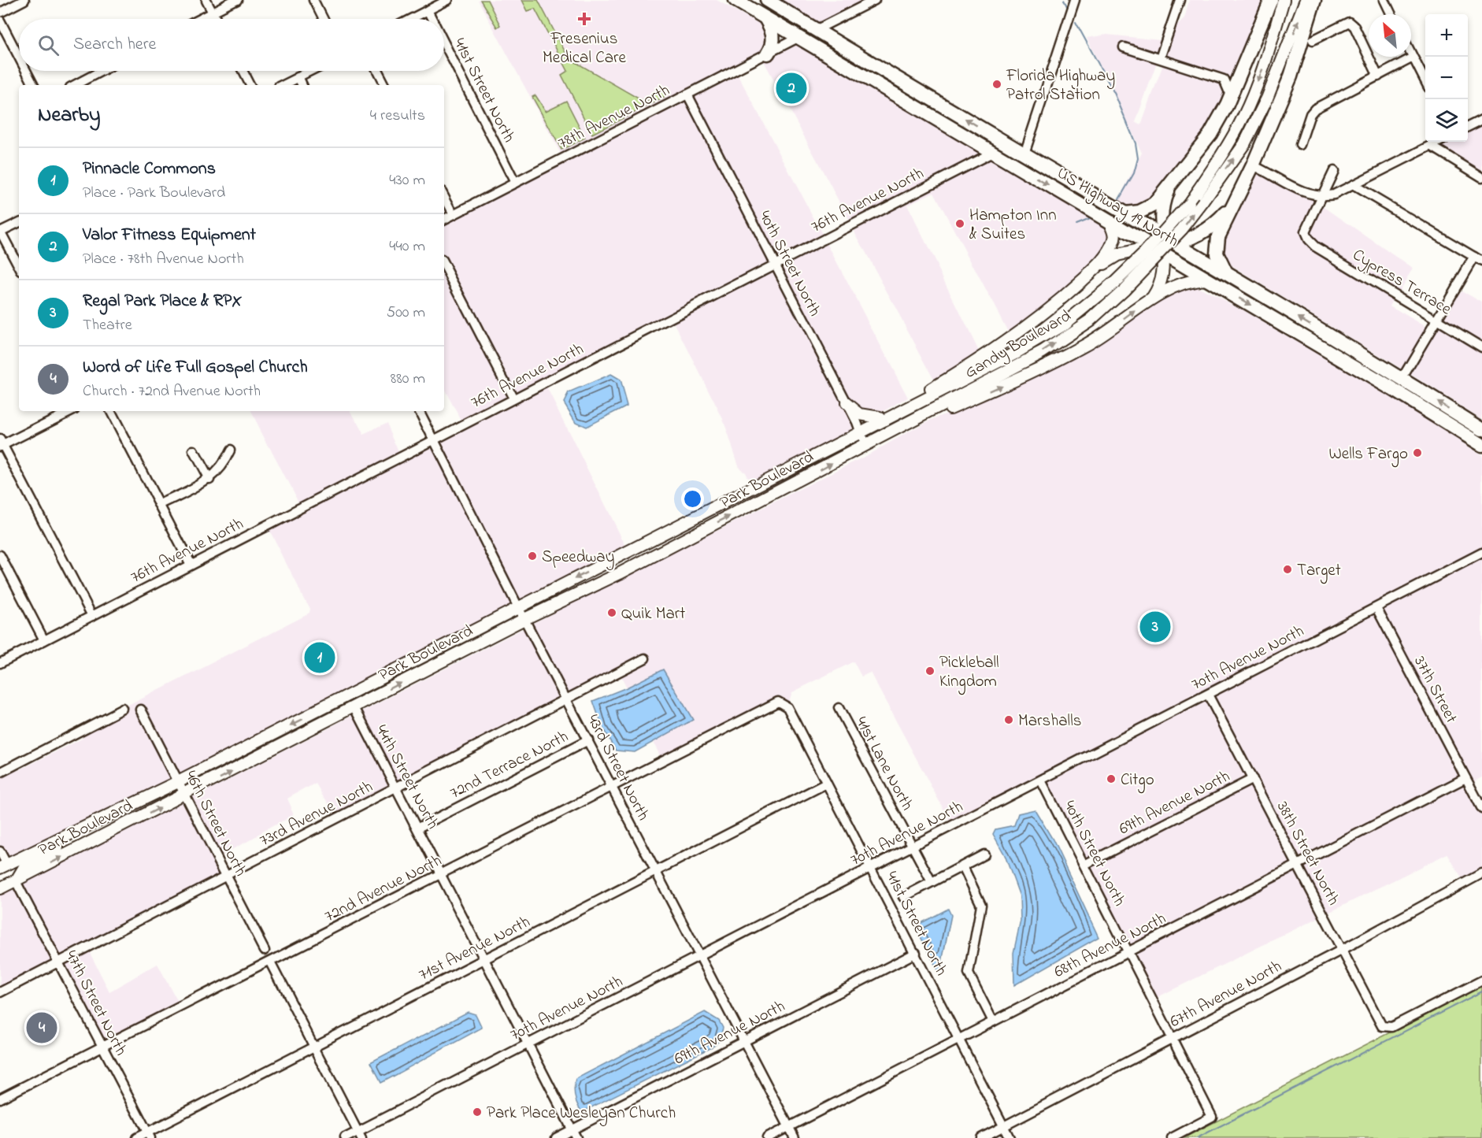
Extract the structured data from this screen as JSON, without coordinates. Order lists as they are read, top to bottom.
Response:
{
  "streets": {
    "highway": ["US Highway 19 North"],
    "main road": ["Gandy Boulevard", "Park Boulevard"],
    "street": [
      "41st Street North",
      "78th Avenue North",
      "76th Avenue North",
      "40th Street North",
      "Cypress Terrace",
      "70th Avenue North",
      "37th Street",
      "41st Lane North",
      "72nd Terrace North",
      "43rd Street North",
      "44th Street North",
      "69th Avenue North",
      "73rd Avenue North",
      "46th Street North",
      "38th Street North",
      "72nd Avenue North",
      "68th Avenue North",
      "71st Avenue North",
      "67th Avenue North",
      "47th Street North"
    ]
  },
  "crossings": [
    ["41st Street North", "78th Avenue North"],
    ["41st Street North", "70th Avenue North"],
    ["41st Street North", "69th Avenue North"],
    ["41st Street North", "72nd Avenue North"],
    ["41st Street North", "68th Avenue North"],
    ["41st Street North", "71st Avenue North"],
    ["41st Street North", "67th Avenue North"],
    ["78th Avenue North", "US Highway 19 North"],
    ["78th Avenue North", "40th Street North"],
    ["76th Avenue North", "US Highway 19 North"],
    ["76th Avenue North", "40th Street North"],
    ["76th Avenue North", "43rd Street North"],
    ["40th Street North", "Gandy Boulevard"],
    ["40th Street North", "Park Boulevard"],
    ["40th Street North", "70th Avenue North"],
    ["40th Street North", "69th Avenue North"],
    ["40th Street North", "68th Avenue North"],
    ["40th Street North", "67th Avenue North"],
    ["Gandy Boulevard", "Park Boulevard"],
    ["Park Boulevard", "43rd Street North"],
    ["Park Boulevard", "44th Street North"],
    ["Park Boulevard", "46th Street North"],
    ["Park Boulevard", "47th Street North"],
    ["70th Avenue North", "37th Street"],
    ["70th Avenue North", "41st Lane North"],
    ["70th Avenue North", "43rd Street North"],
    ["70th Avenue North", "44th Street North"],
    ["70th Avenue North", "38th Street North"],
    ["37th Street", "68th Avenue North"],
    ["72nd Terrace North", "43rd Street North"],
    ["72nd Terrace North", "44th Street North"],
    ["43rd Street North", "69th Avenue North"],
    ["43rd Street North", "73rd Avenue North"],
    ["43rd Street North", "72nd Avenue North"],
    ["43rd Street North", "68th Avenue North"],
    ["43rd Street North", "71st Avenue North"],
    ["44th Street North", "69th Avenue North"],
    ["44th Street North", "73rd Avenue North"],
    ["44th Street North", "72nd Avenue North"],
    ["44th Street North", "71st Avenue North"],
    ["69th Avenue North", "38th Street North"],
    ["73rd Avenue North", "46th Street North"],
    ["73rd Avenue North", "47th Street North"],
    ["38th Street North", "68th Avenue North"],
    ["38th Street North", "67th Avenue North"],
    ["72nd Avenue North", "47th Street North"],
    ["71st Avenue North", "47th Street North"]
  ],
  "places": {
    "health": ["Fresenius Medical Care"],
    "other": [
      "Florida Highway Patrol Station",
      "Hampton Inn & Suites",
      "Wells Fargo",
      "Speedway",
      "Target",
      "Quik Mart",
      "Pickleball Kingdom",
      "Marshalls",
      "Citgo",
      "Park Place Wesleyan Church"
    ]
  },
  "north": "top left",
  "page": {
    "map_buttons": ["+", "−"],
    "search": "Search here",
    "pins": [
      "2",
      "3",
      "1",
      "4"
    ],
    "heading": ["Nearby", "4 results"],
    "list": [
      {
        "mark": "1",
        "name": "Pinnacle Commons",
        "note": "Place · Park Boulevard",
        "value": "430 m"
      },
      {
        "mark": "2",
        "name": "Valor Fitness Equipment",
        "note": "Place · 78th Avenue North",
        "value": "440 m"
      },
      {
        "mark": "3",
        "name": "Regal Park Place & RPX",
        "note": "Theatre",
        "value": "500 m"
      },
      {
        "mark": "4",
        "name": "Word of Life Full Gospel Church",
        "note": "Church · 72nd Avenue North",
        "value": "880 m"
      }
    ]
  }
}
